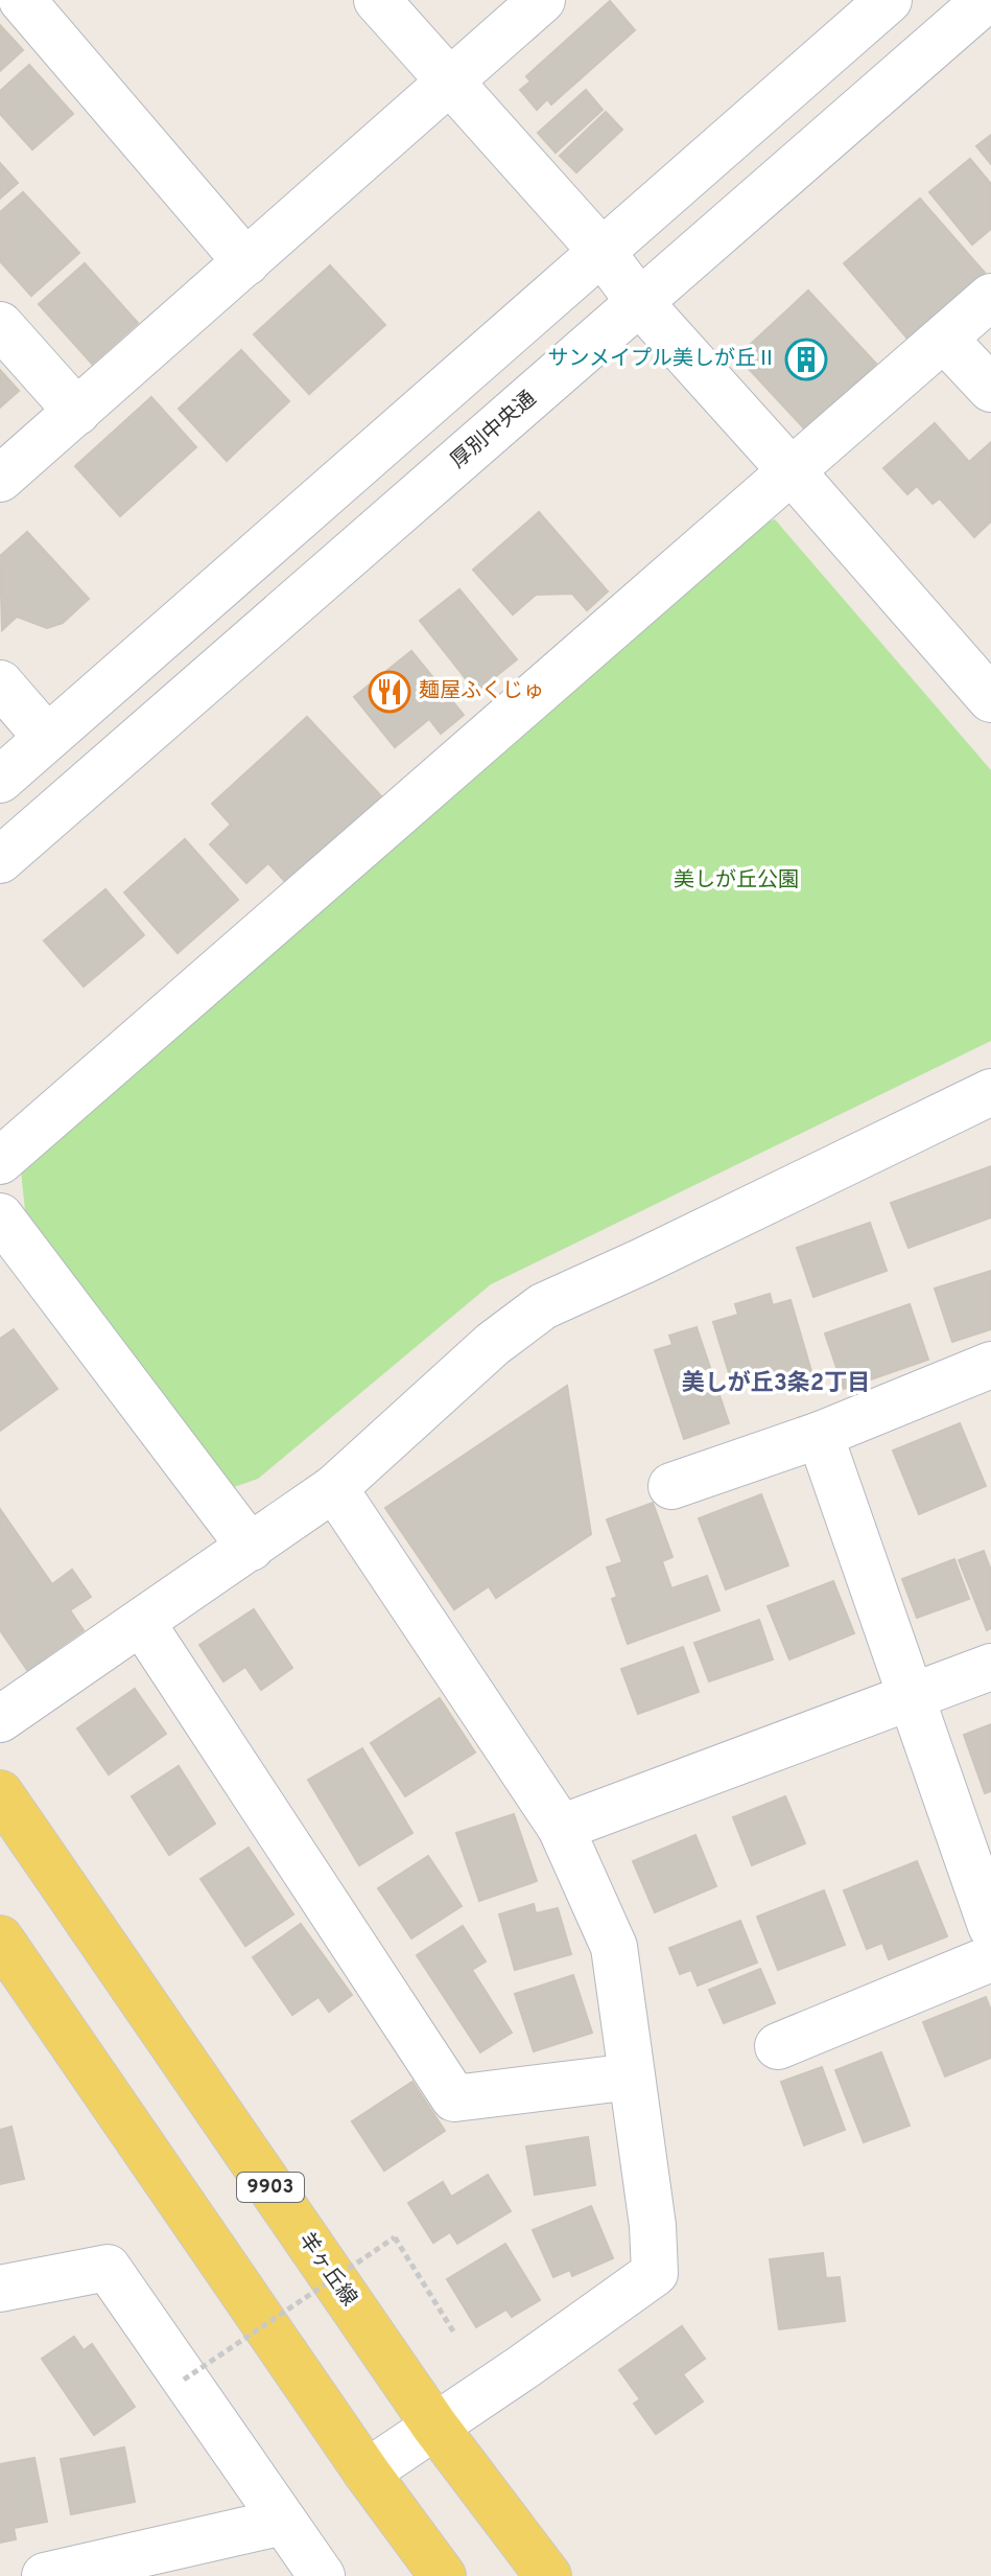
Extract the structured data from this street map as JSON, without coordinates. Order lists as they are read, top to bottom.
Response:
{
  "streets": {
    "main road": ["9903", "羊ヶ丘線"],
    "street": ["厚別中央通"]
  },
  "districts": ["美しが丘3条2丁目"],
  "parks": ["美しが丘公園"],
  "places": {
    "building": ["サンメイプル美しが丘Ⅱ"],
    "restaurant": ["麺屋ふくじゅ"]
  }
}
